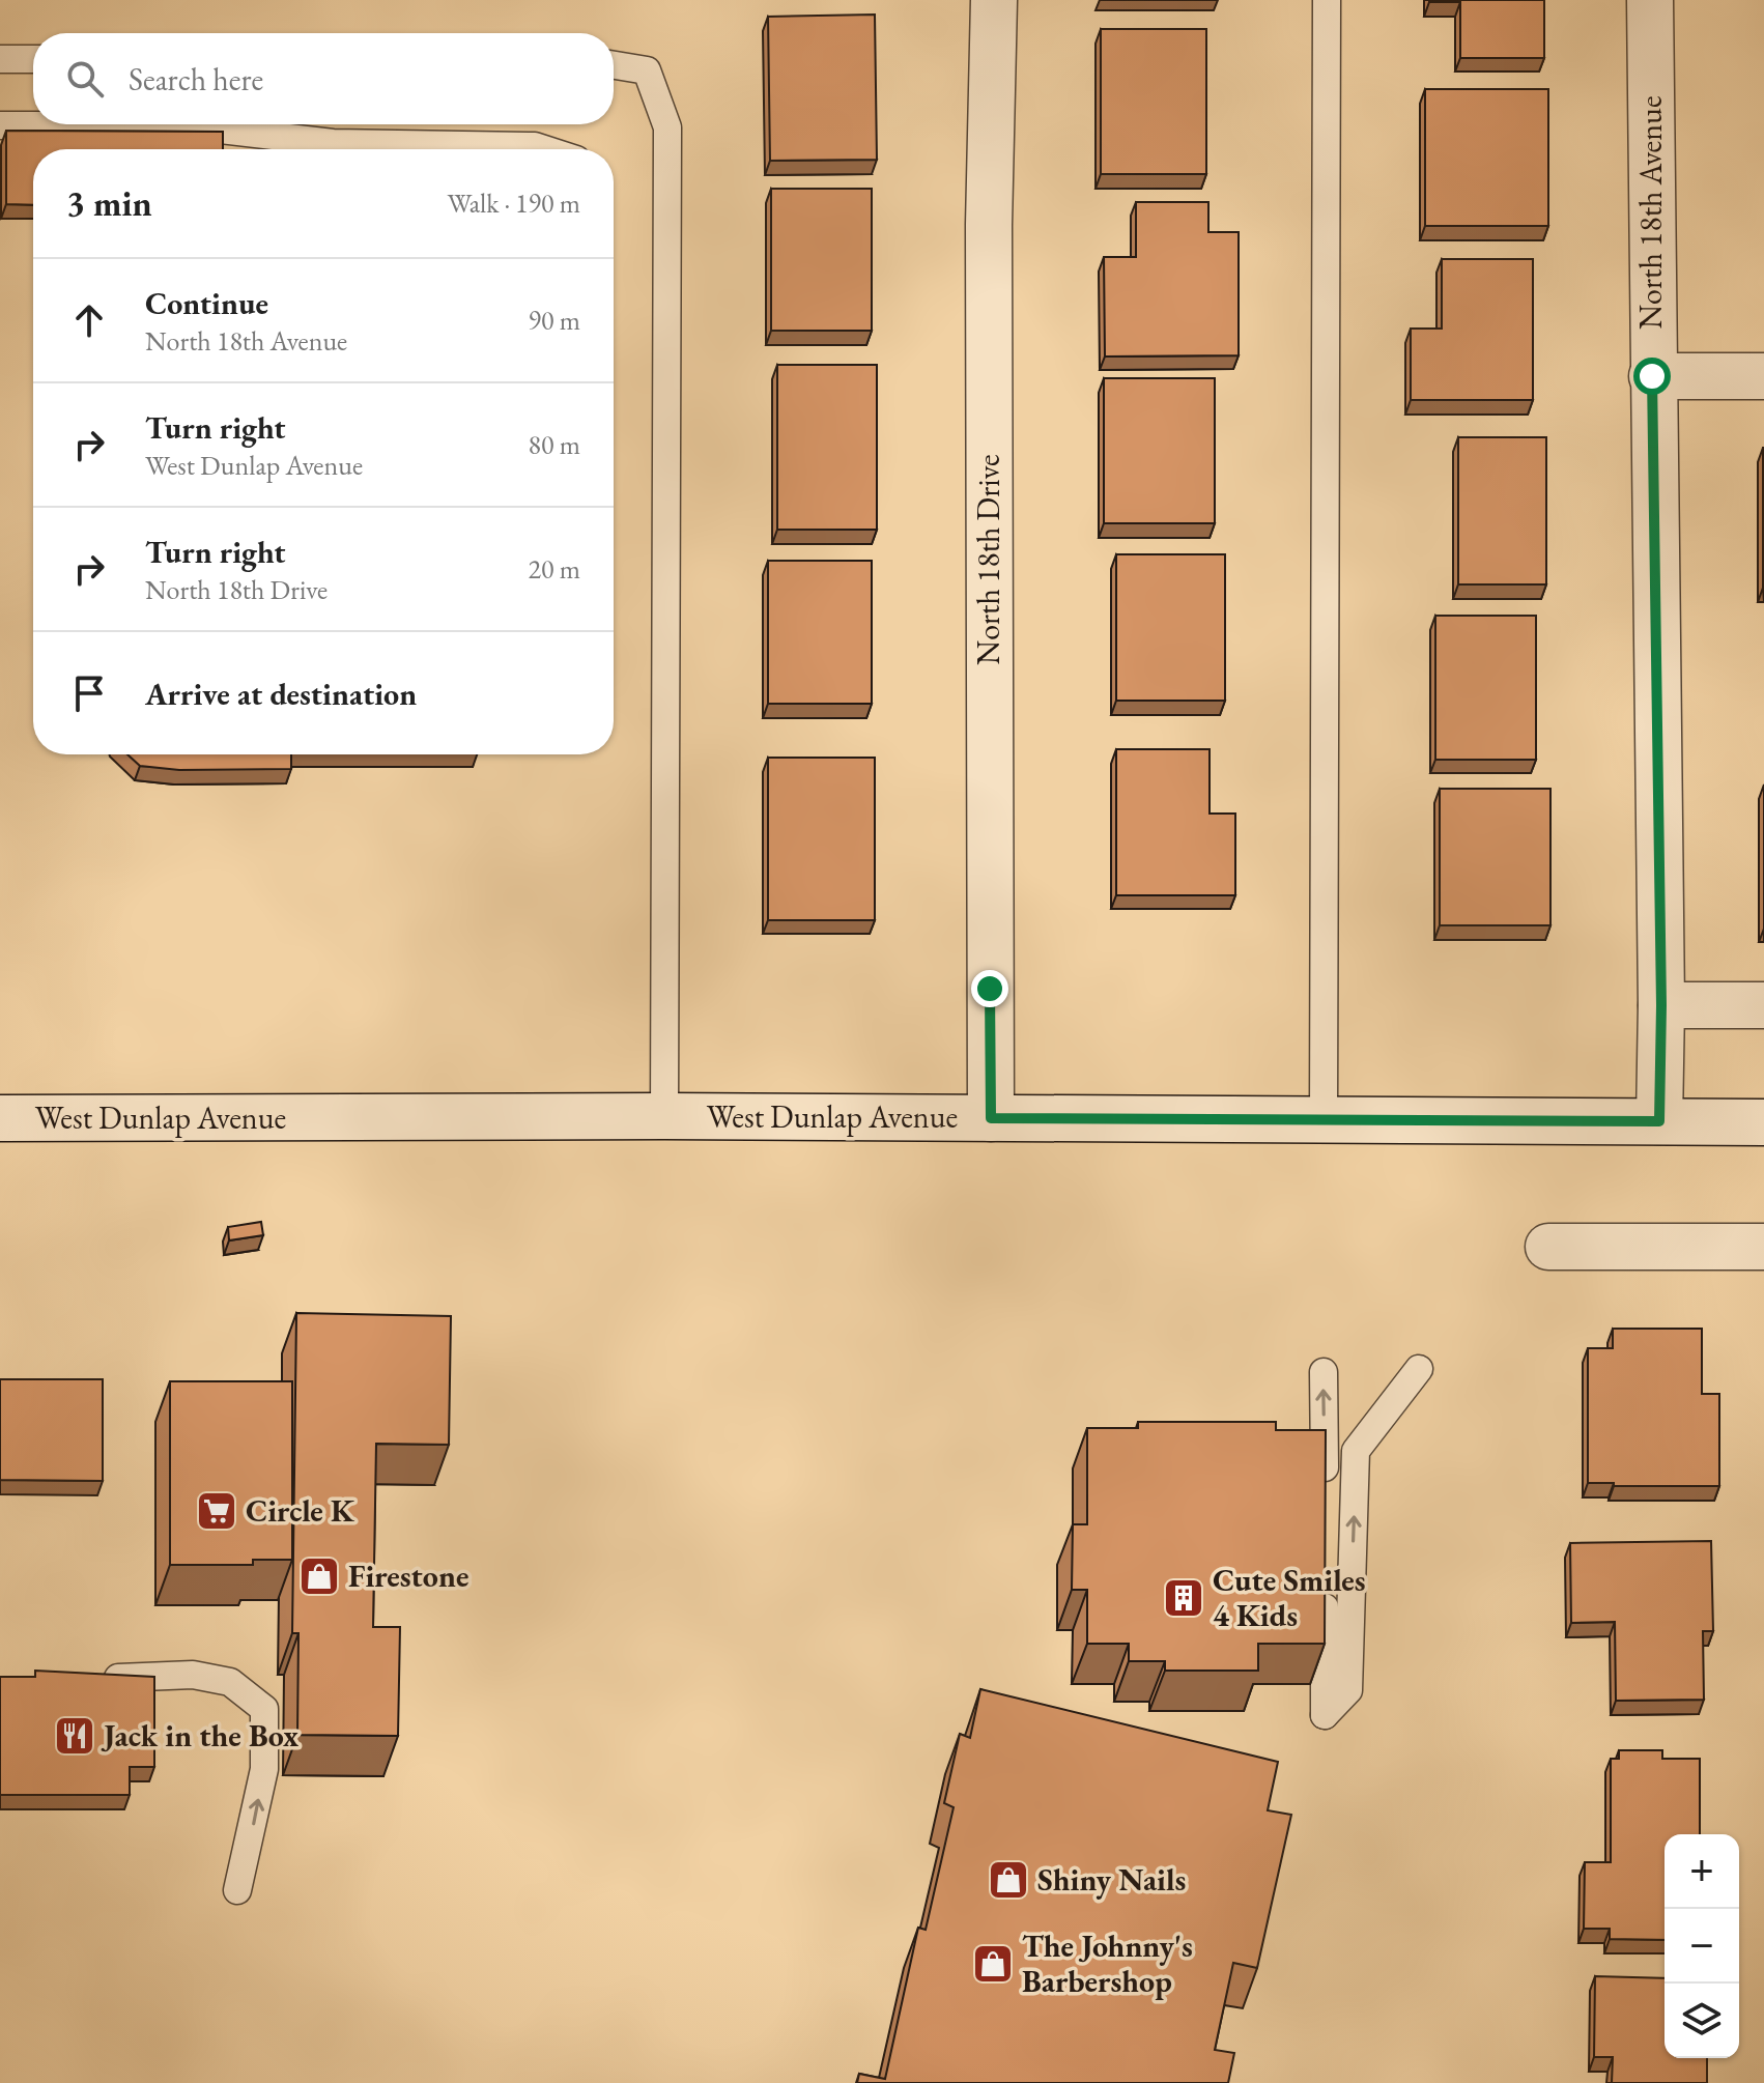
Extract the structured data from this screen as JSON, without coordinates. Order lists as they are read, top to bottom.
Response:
{
  "streets": {
    "street": ["North 18th Avenue", "North 18th Drive", "West Dunlap Avenue"]
  },
  "crossings": [
    ["North 18th Avenue", "West Dunlap Avenue"],
    ["North 18th Drive", "West Dunlap Avenue"]
  ],
  "places": {
    "supermarket": ["Circle K"],
    "shop": ["Firestone", "Shiny Nails", "The Johnny's Barbershop"],
    "building": ["Cute Smiles 4 Kids"],
    "restaurant": ["Jack in the Box"]
  },
  "page": {
    "search": "Search here",
    "heading": ["3 min", "Walk · 190 m"],
    "list": [
      ["Continue", "North 18th Avenue", "90 m"],
      ["Turn right", "West Dunlap Avenue", "80 m"],
      ["Turn right", "North 18th Drive", "20 m"],
      "Arrive at destination"
    ],
    "map_buttons": ["+", "−"]
  }
}
